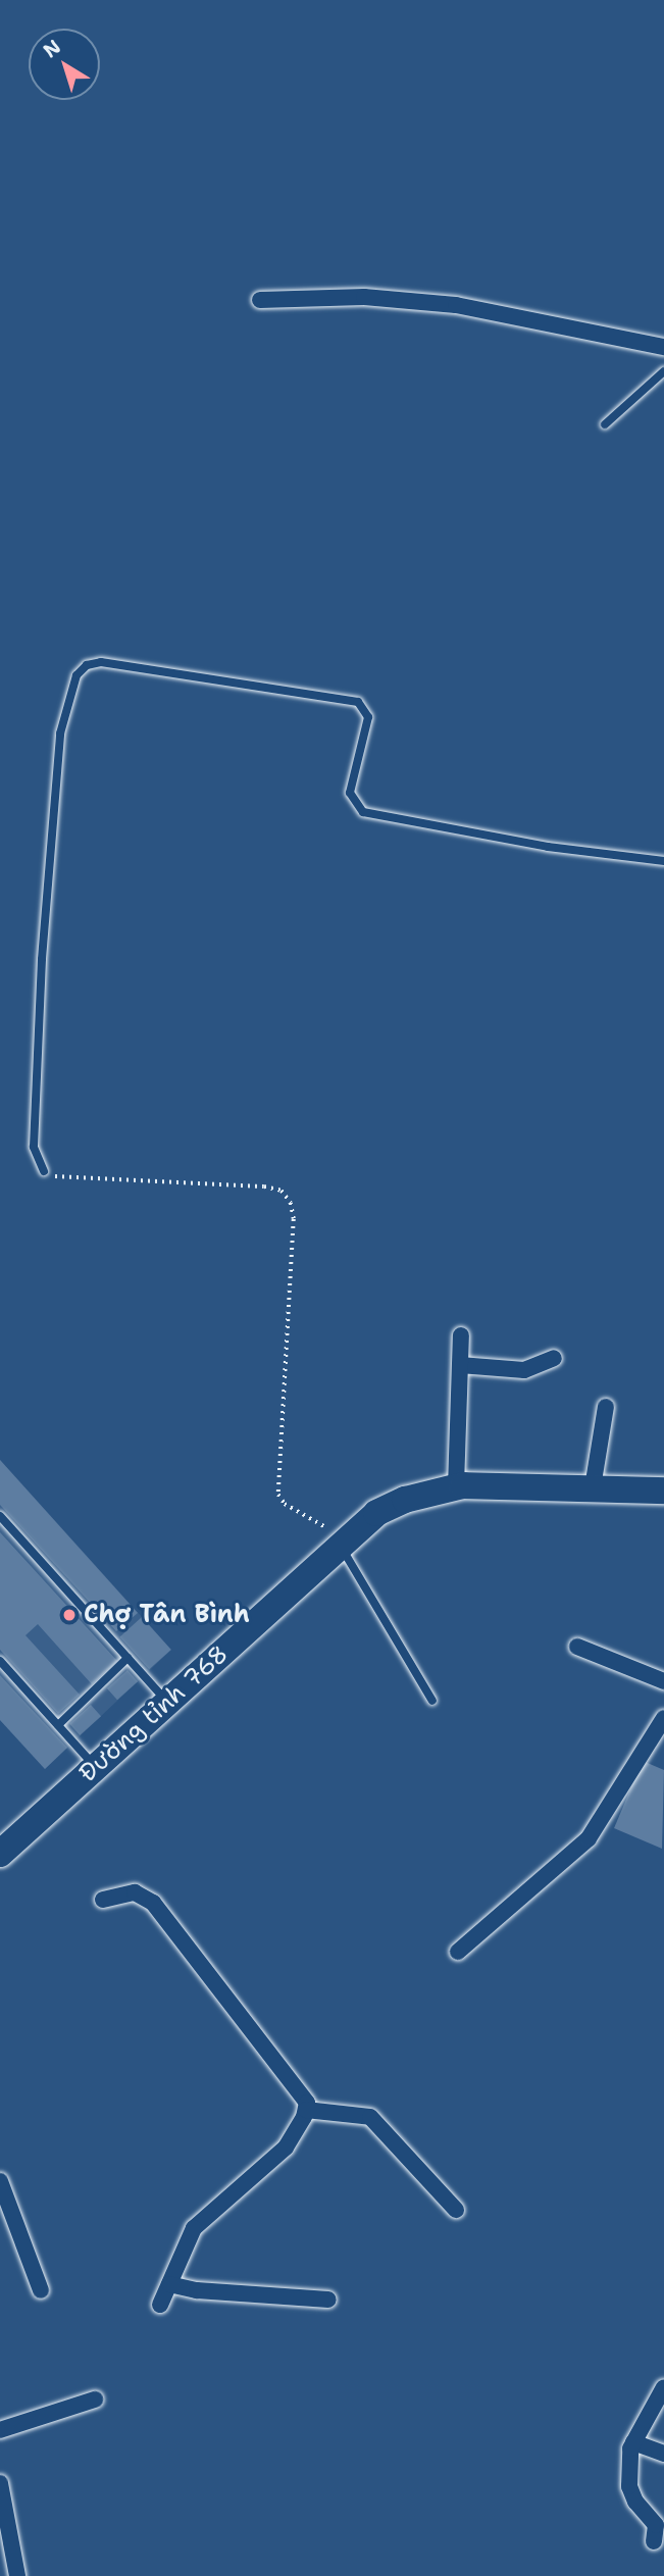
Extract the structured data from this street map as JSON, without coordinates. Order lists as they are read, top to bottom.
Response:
{
  "streets": {
    "main road": ["Đường tỉnh 768"]
  },
  "places": ["Chợ Tân Bình"],
  "north": "top left"
}
